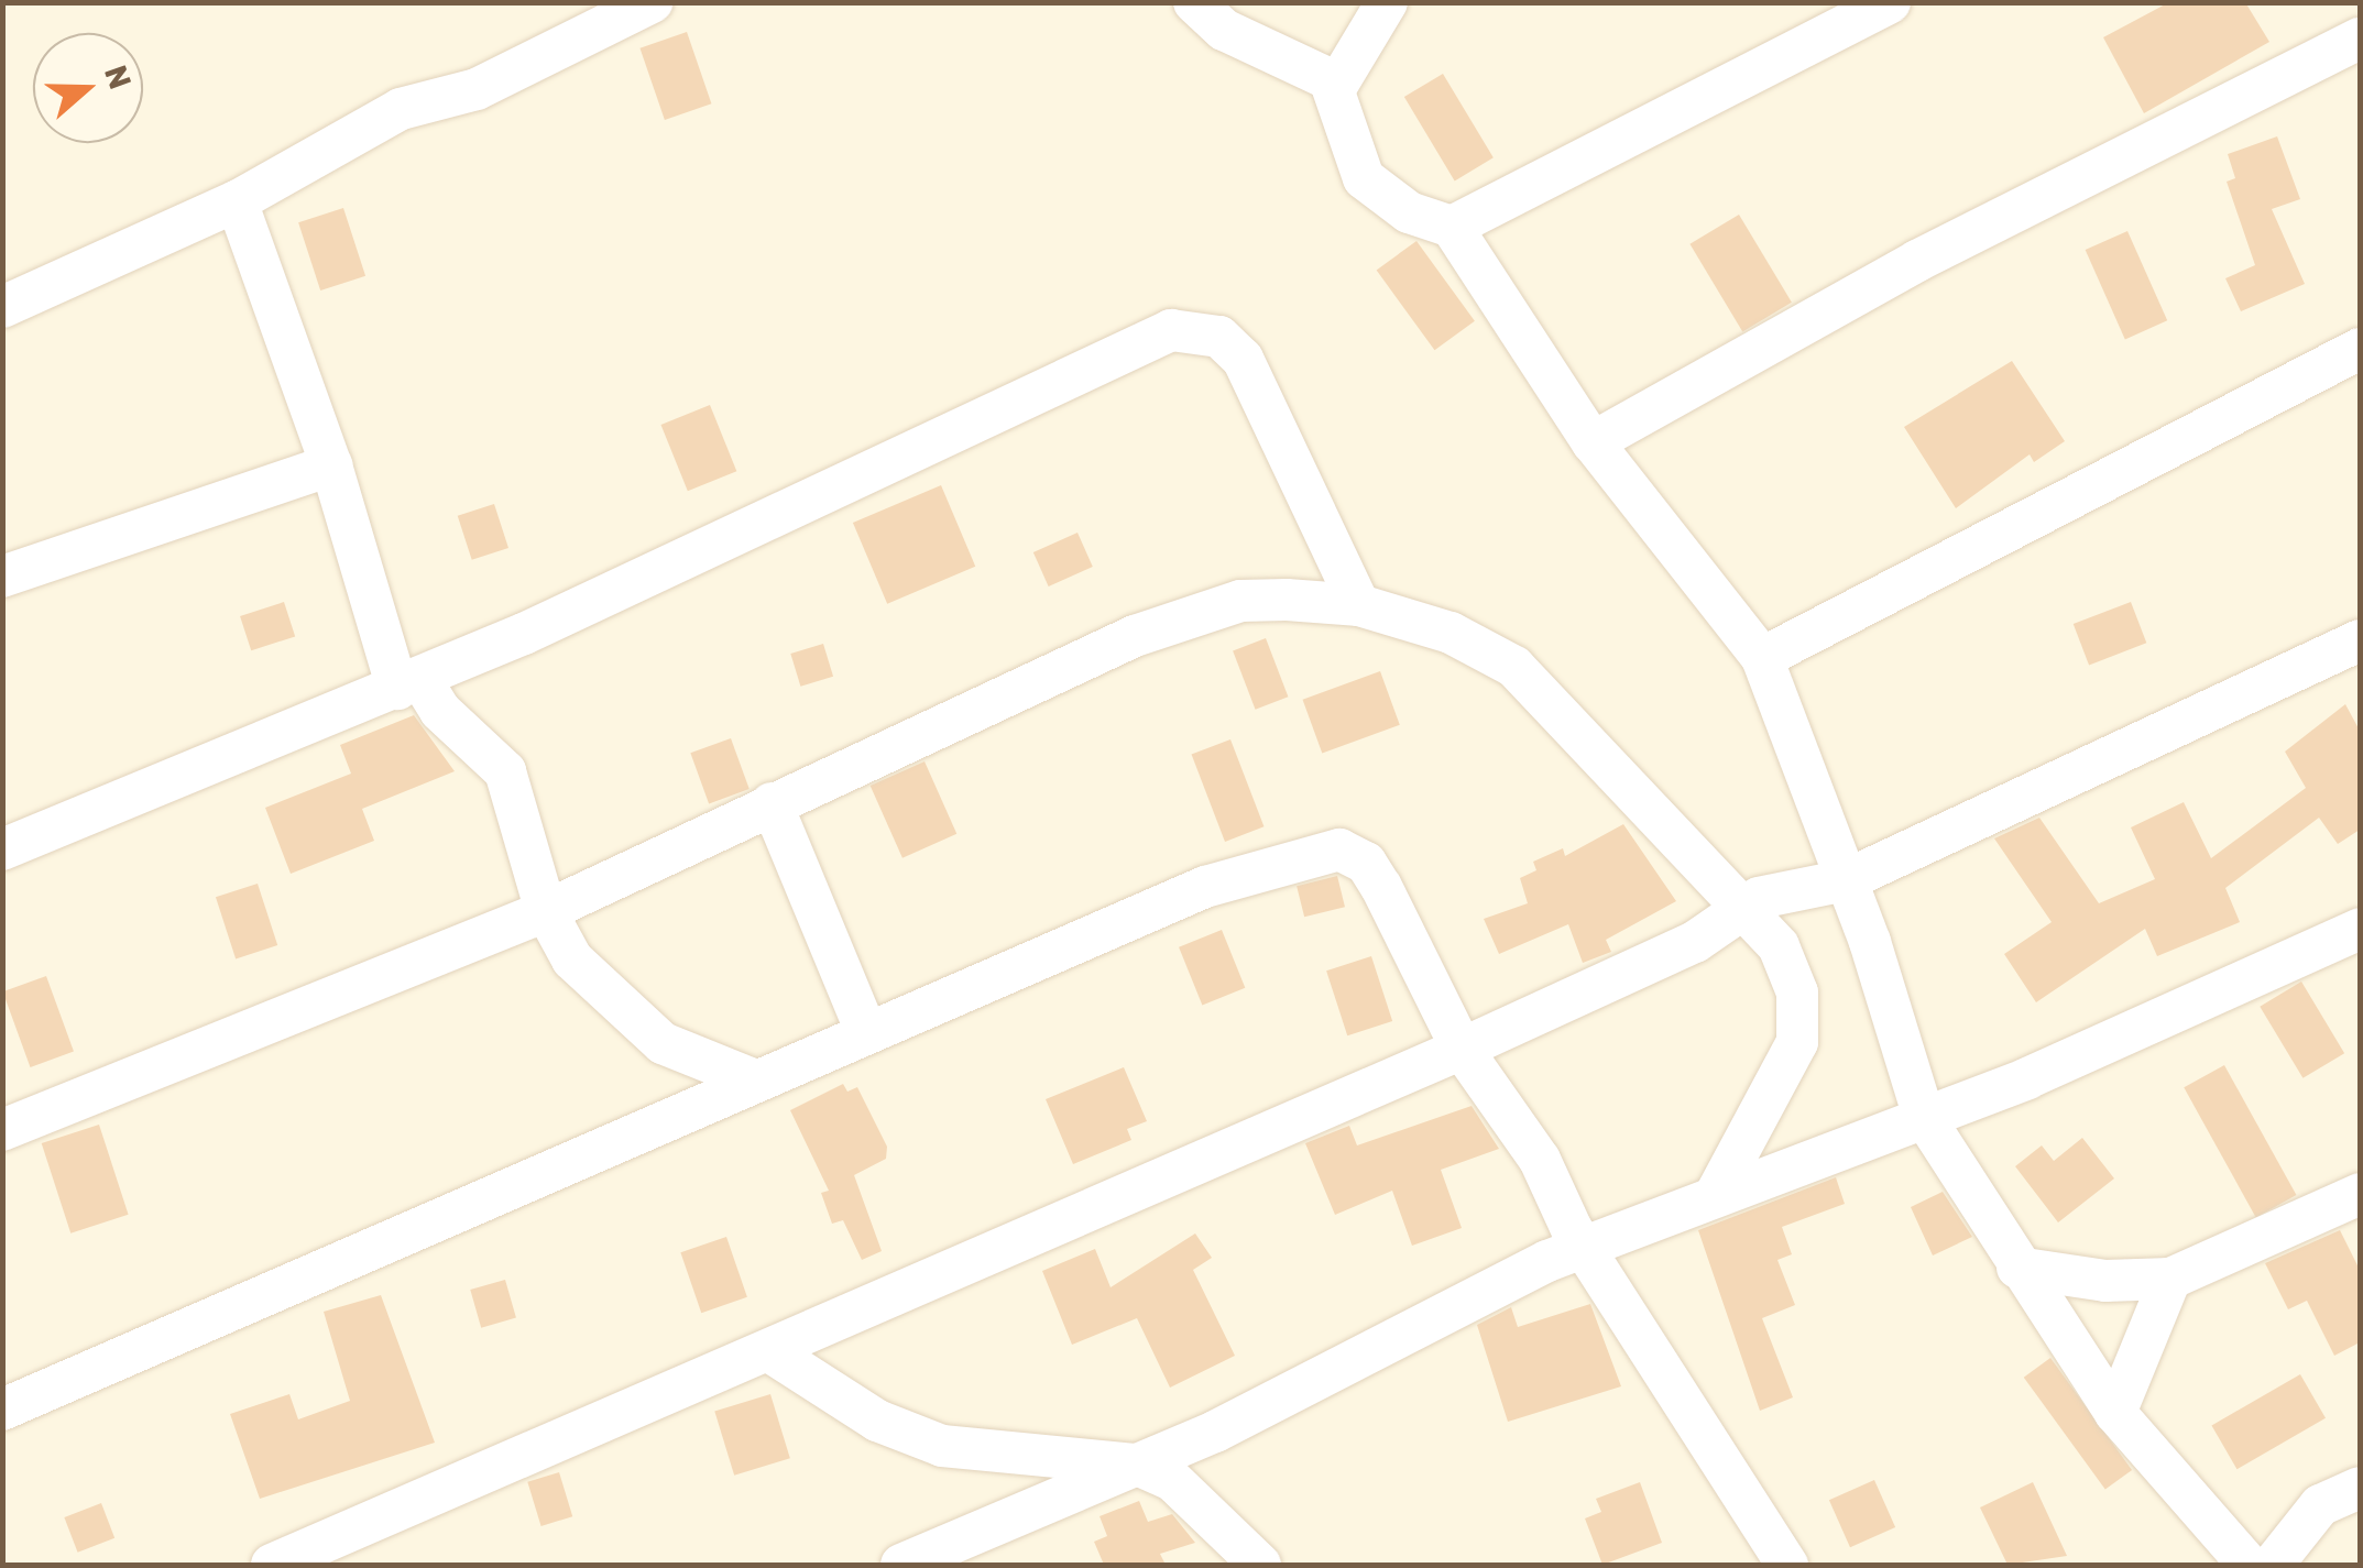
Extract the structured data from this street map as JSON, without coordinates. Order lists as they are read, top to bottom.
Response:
{
  "north": "right"
}
